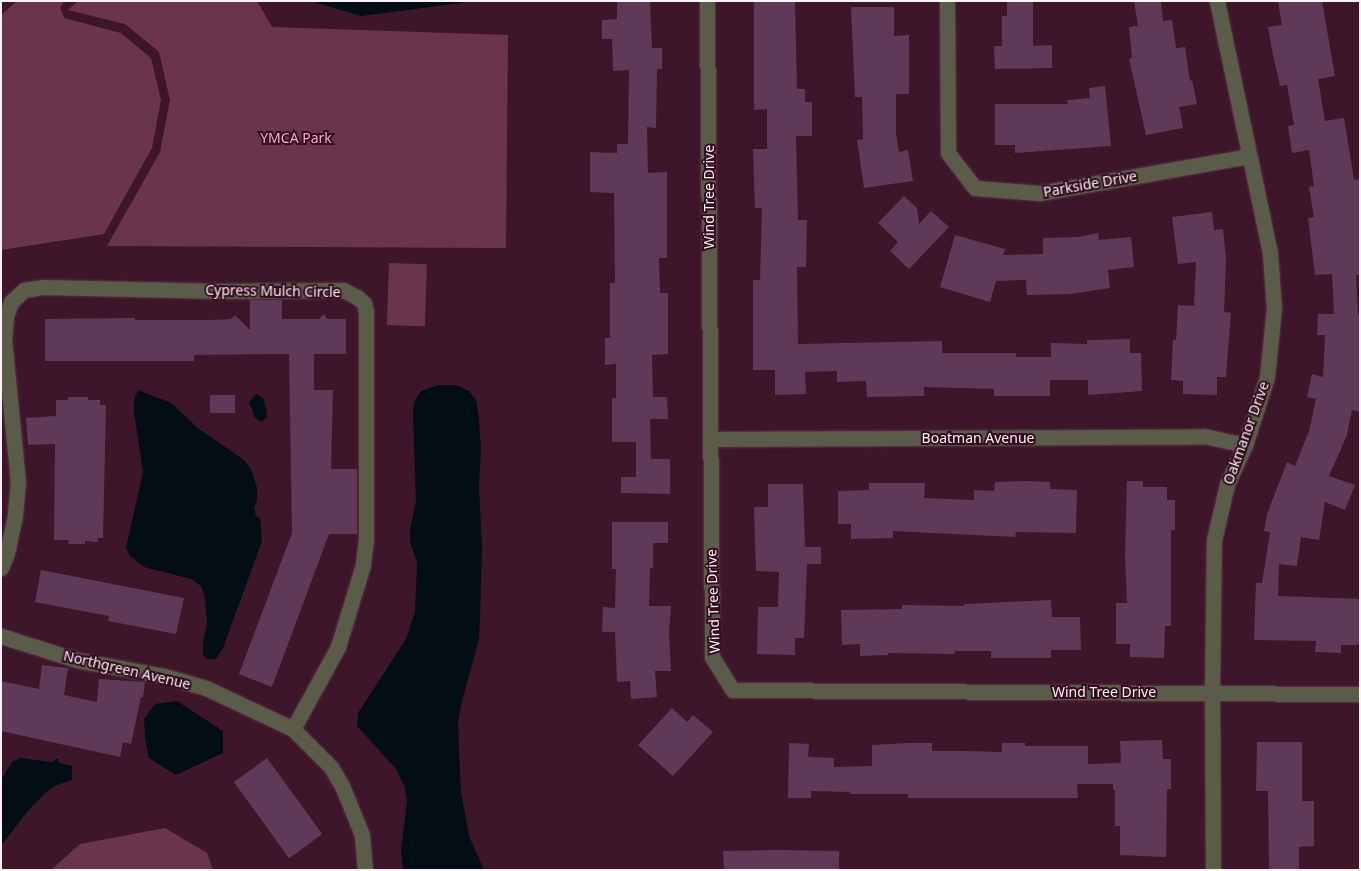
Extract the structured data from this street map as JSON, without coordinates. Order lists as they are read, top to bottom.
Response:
{
  "streets": {
    "street": [
      "Parkside Drive",
      "Wind Tree Drive",
      "Cypress Mulch Circle",
      "Oakmanor Drive",
      "Boatman Avenue",
      "Northgreen Avenue"
    ]
  },
  "crossings": [
    ["Parkside Drive", "Oakmanor Drive"],
    ["Wind Tree Drive", "Oakmanor Drive"],
    ["Wind Tree Drive", "Boatman Avenue"],
    ["Cypress Mulch Circle", "Northgreen Avenue"],
    ["Oakmanor Drive", "Boatman Avenue"]
  ],
  "parks": ["YMCA Park"]
}
